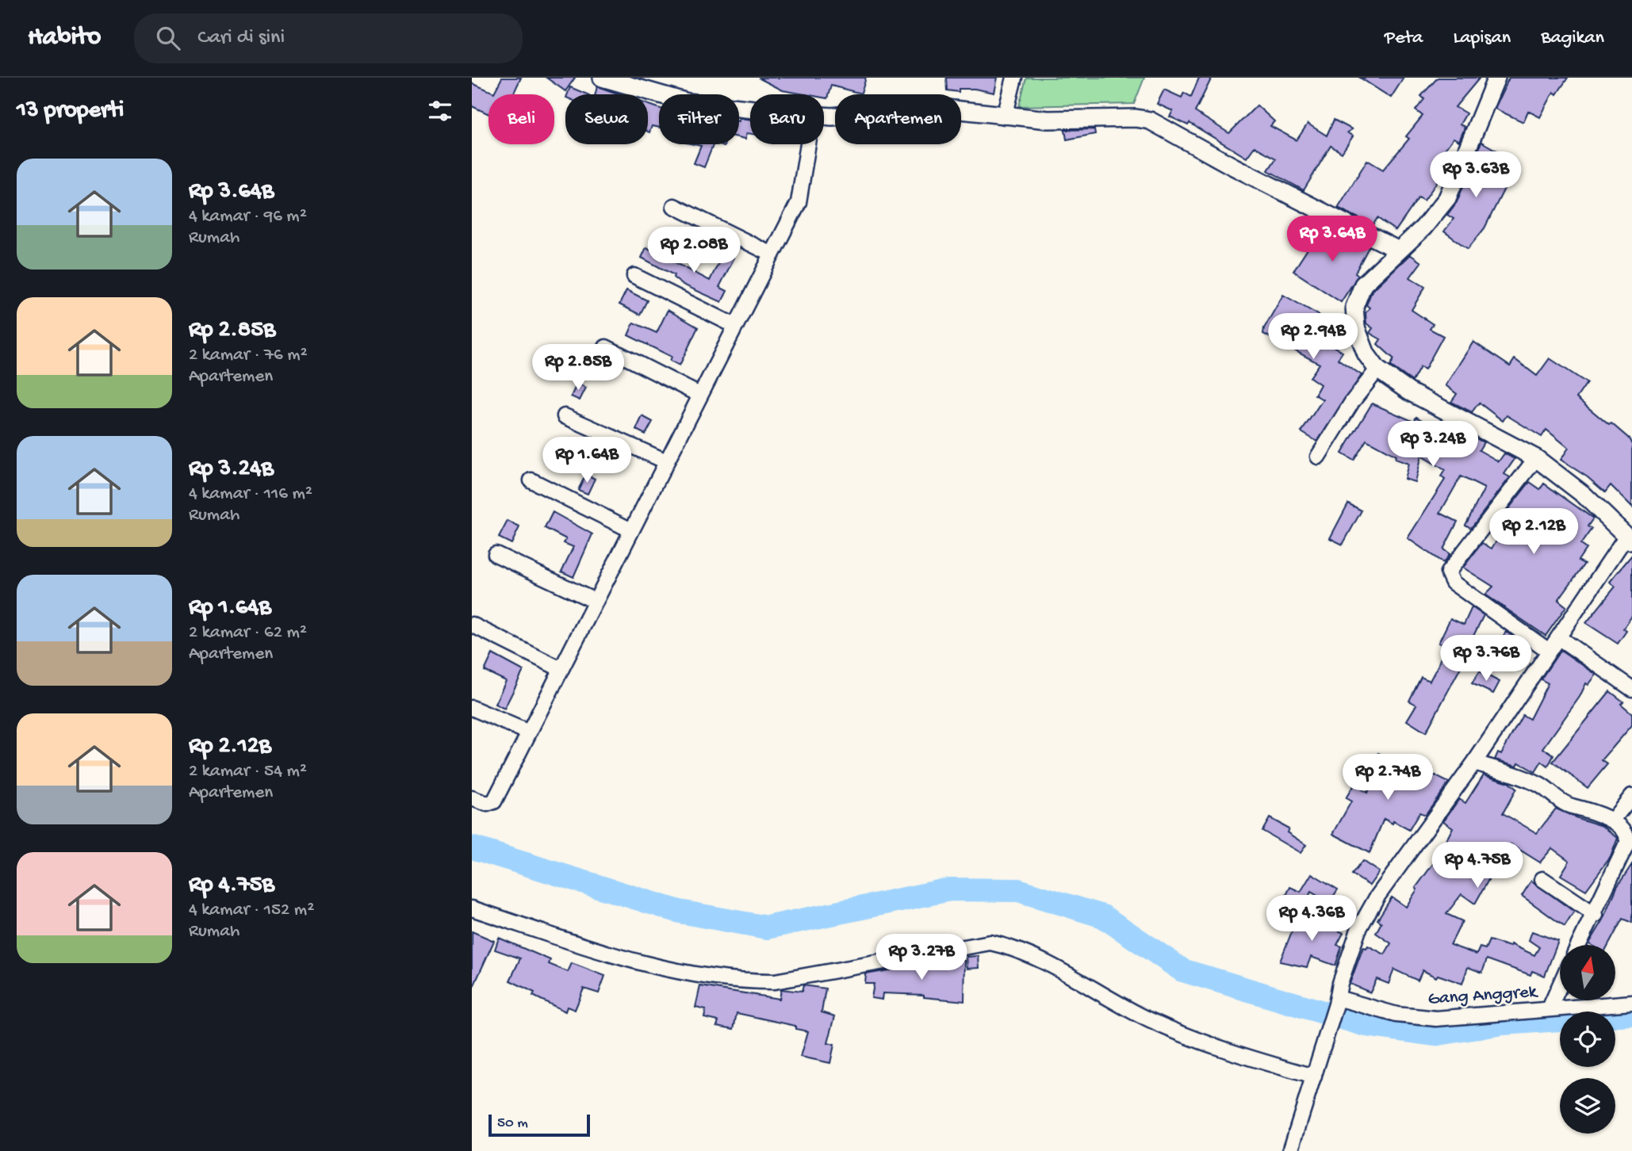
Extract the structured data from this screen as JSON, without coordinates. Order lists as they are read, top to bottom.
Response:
{
  "streets": {
    "street": ["Gang Anggrek"]
  },
  "scale_bar": "50 m",
  "north": "top",
  "page": {
    "header": "Habito",
    "search": "Cari di sini",
    "nav": ["Peta", "Lapisan", "Bagikan"],
    "heading": "13 properti",
    "chip": [
      "Beli",
      "Sewa",
      "Filter",
      "Baru",
      "Apartemen"
    ],
    "list": [
      {
        "name": "Rp 3.64B",
        "note": "4 kamar · 96 m² · Rumah"
      },
      {
        "name": "Rp 2.85B",
        "note": "2 kamar · 76 m² · Apartemen"
      },
      {
        "name": "Rp 3.24B",
        "note": "4 kamar · 116 m² · Rumah"
      },
      {
        "name": "Rp 1.64B",
        "note": "2 kamar · 62 m² · Apartemen"
      },
      {
        "name": "Rp 2.12B",
        "note": "2 kamar · 54 m² · Apartemen"
      },
      {
        "name": "Rp 4.75B",
        "note": "4 kamar · 152 m² · Rumah"
      }
    ],
    "price": [
      "Rp 3.63B",
      "Rp 3.64B",
      "Rp 2.08B",
      "Rp 2.94B",
      "Rp 2.85B",
      "Rp 3.24B",
      "Rp 1.64B",
      "Rp 2.12B",
      "Rp 3.76B",
      "Rp 2.74B",
      "Rp 4.75B",
      "Rp 4.36B",
      "Rp 3.27B"
    ],
    "scale": "50 m"
  }
}
